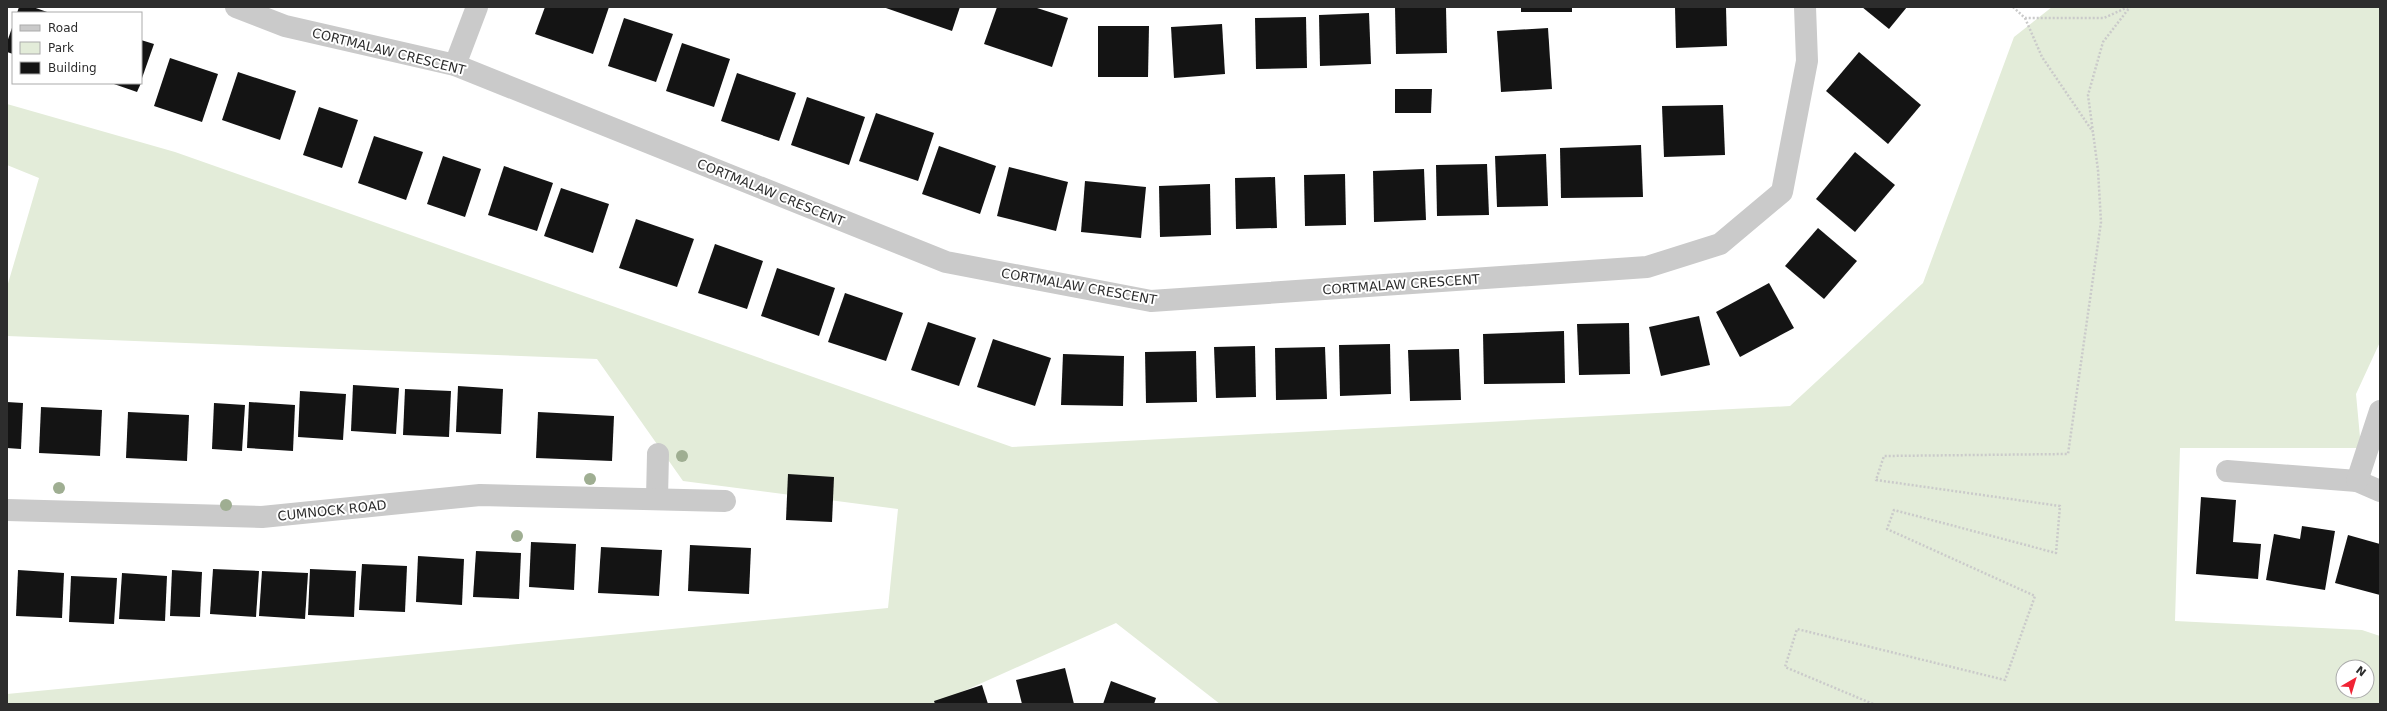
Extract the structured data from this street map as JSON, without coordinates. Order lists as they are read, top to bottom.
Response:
{
  "streets": {
    "street": ["CORTMALAW CRESCENT", "CUMNOCK ROAD"]
  },
  "legend": ["Road", "Park", "Building"],
  "north": "top right"
}
